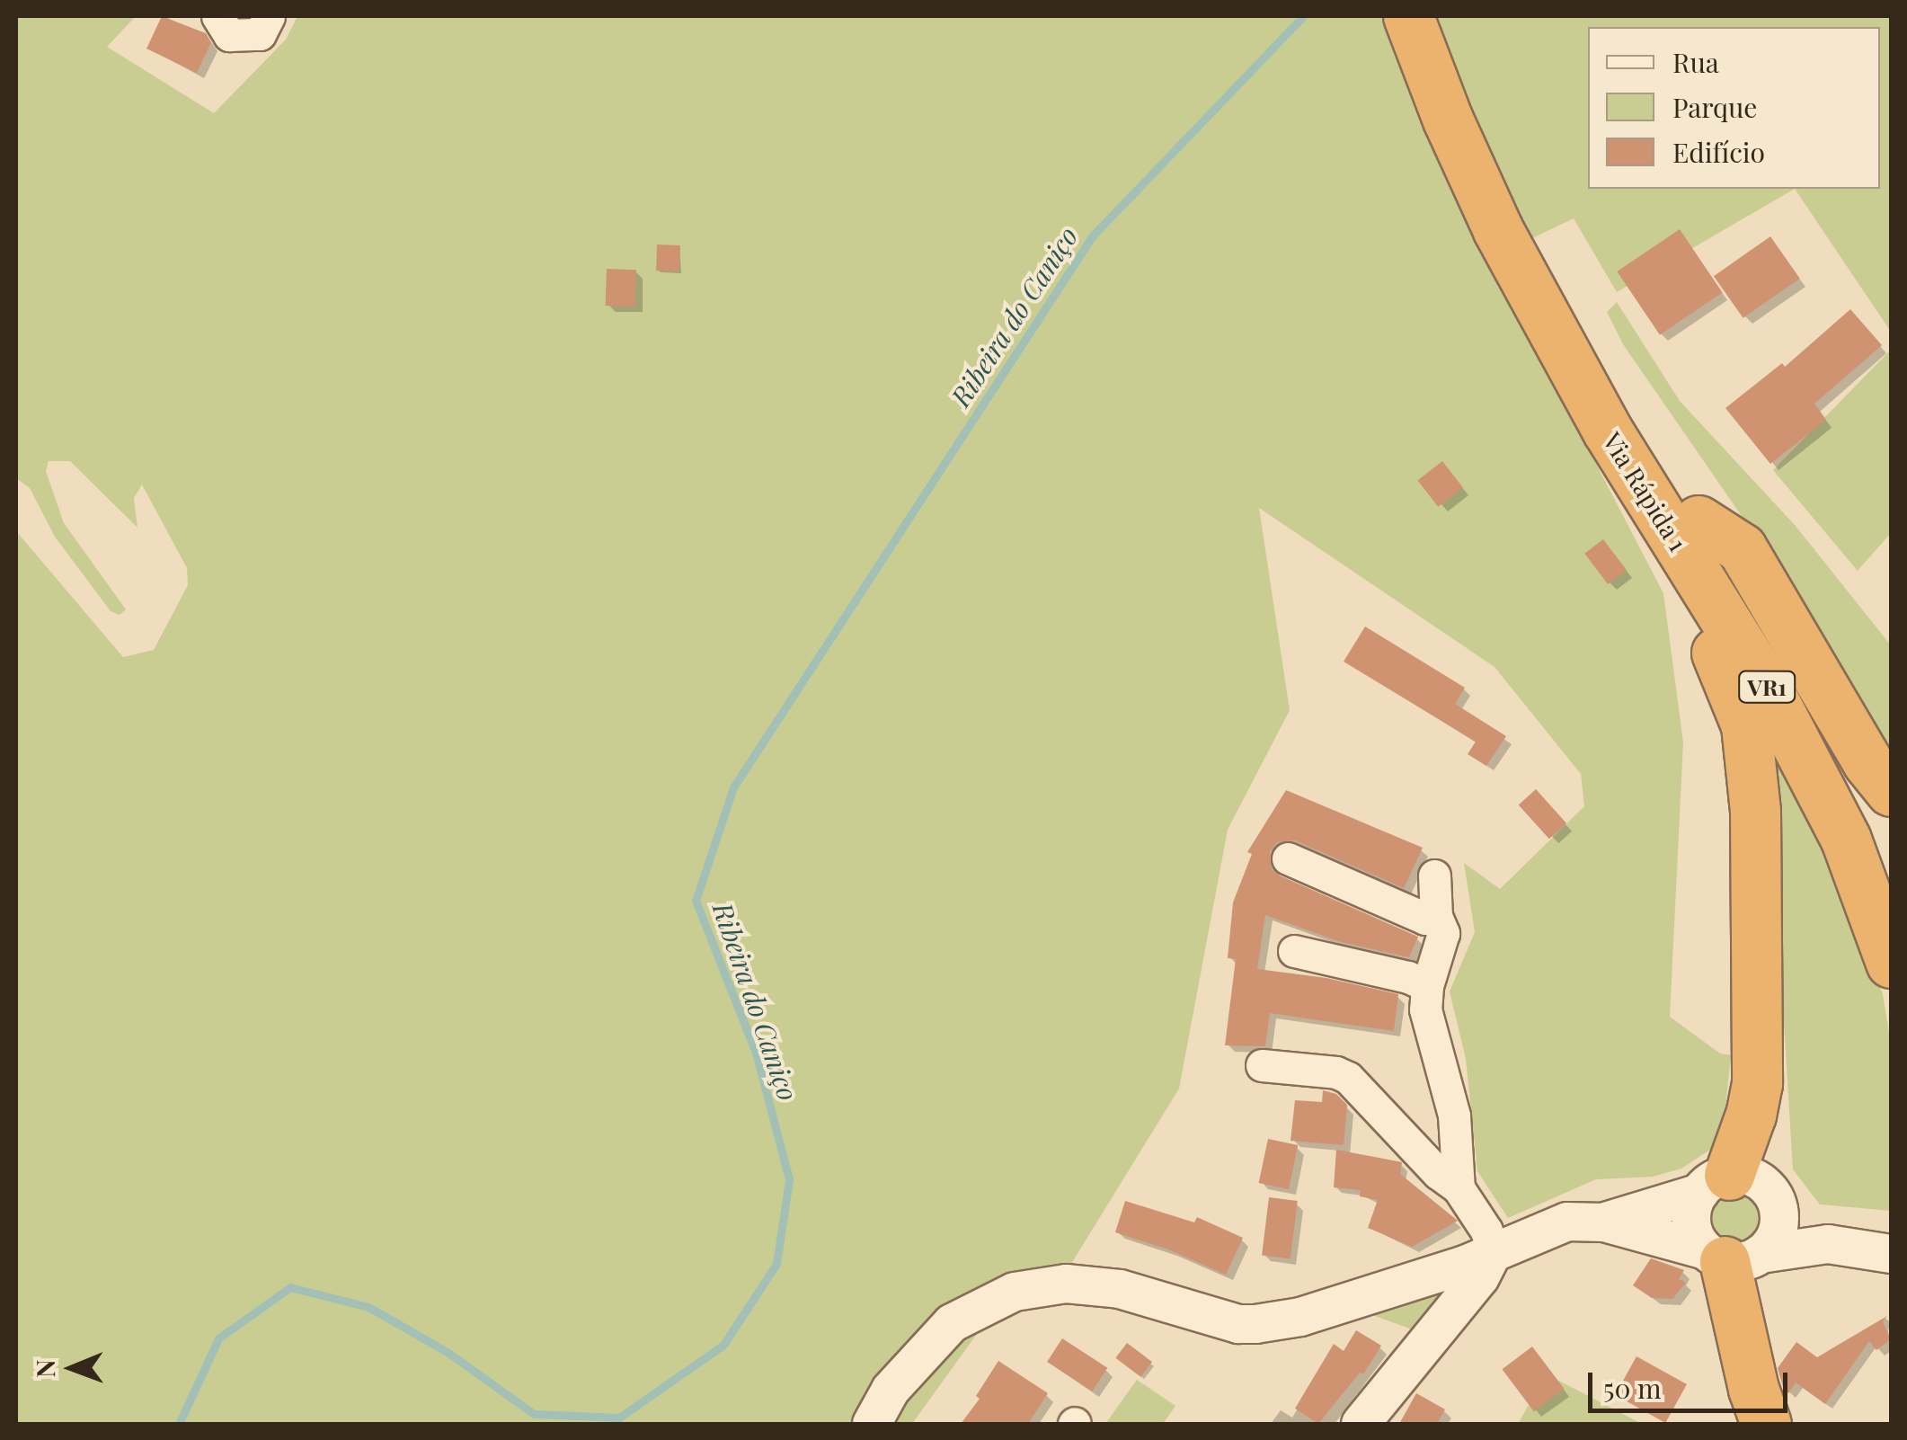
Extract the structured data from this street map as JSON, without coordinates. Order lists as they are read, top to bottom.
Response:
{
  "streets": {
    "highway": ["Via Rápida 1", "VR1"]
  },
  "water": ["Ribeira do Caniço"],
  "legend": ["Rua", "Parque", "Edifício"],
  "scale_bar": "50 m",
  "north": "left"
}
